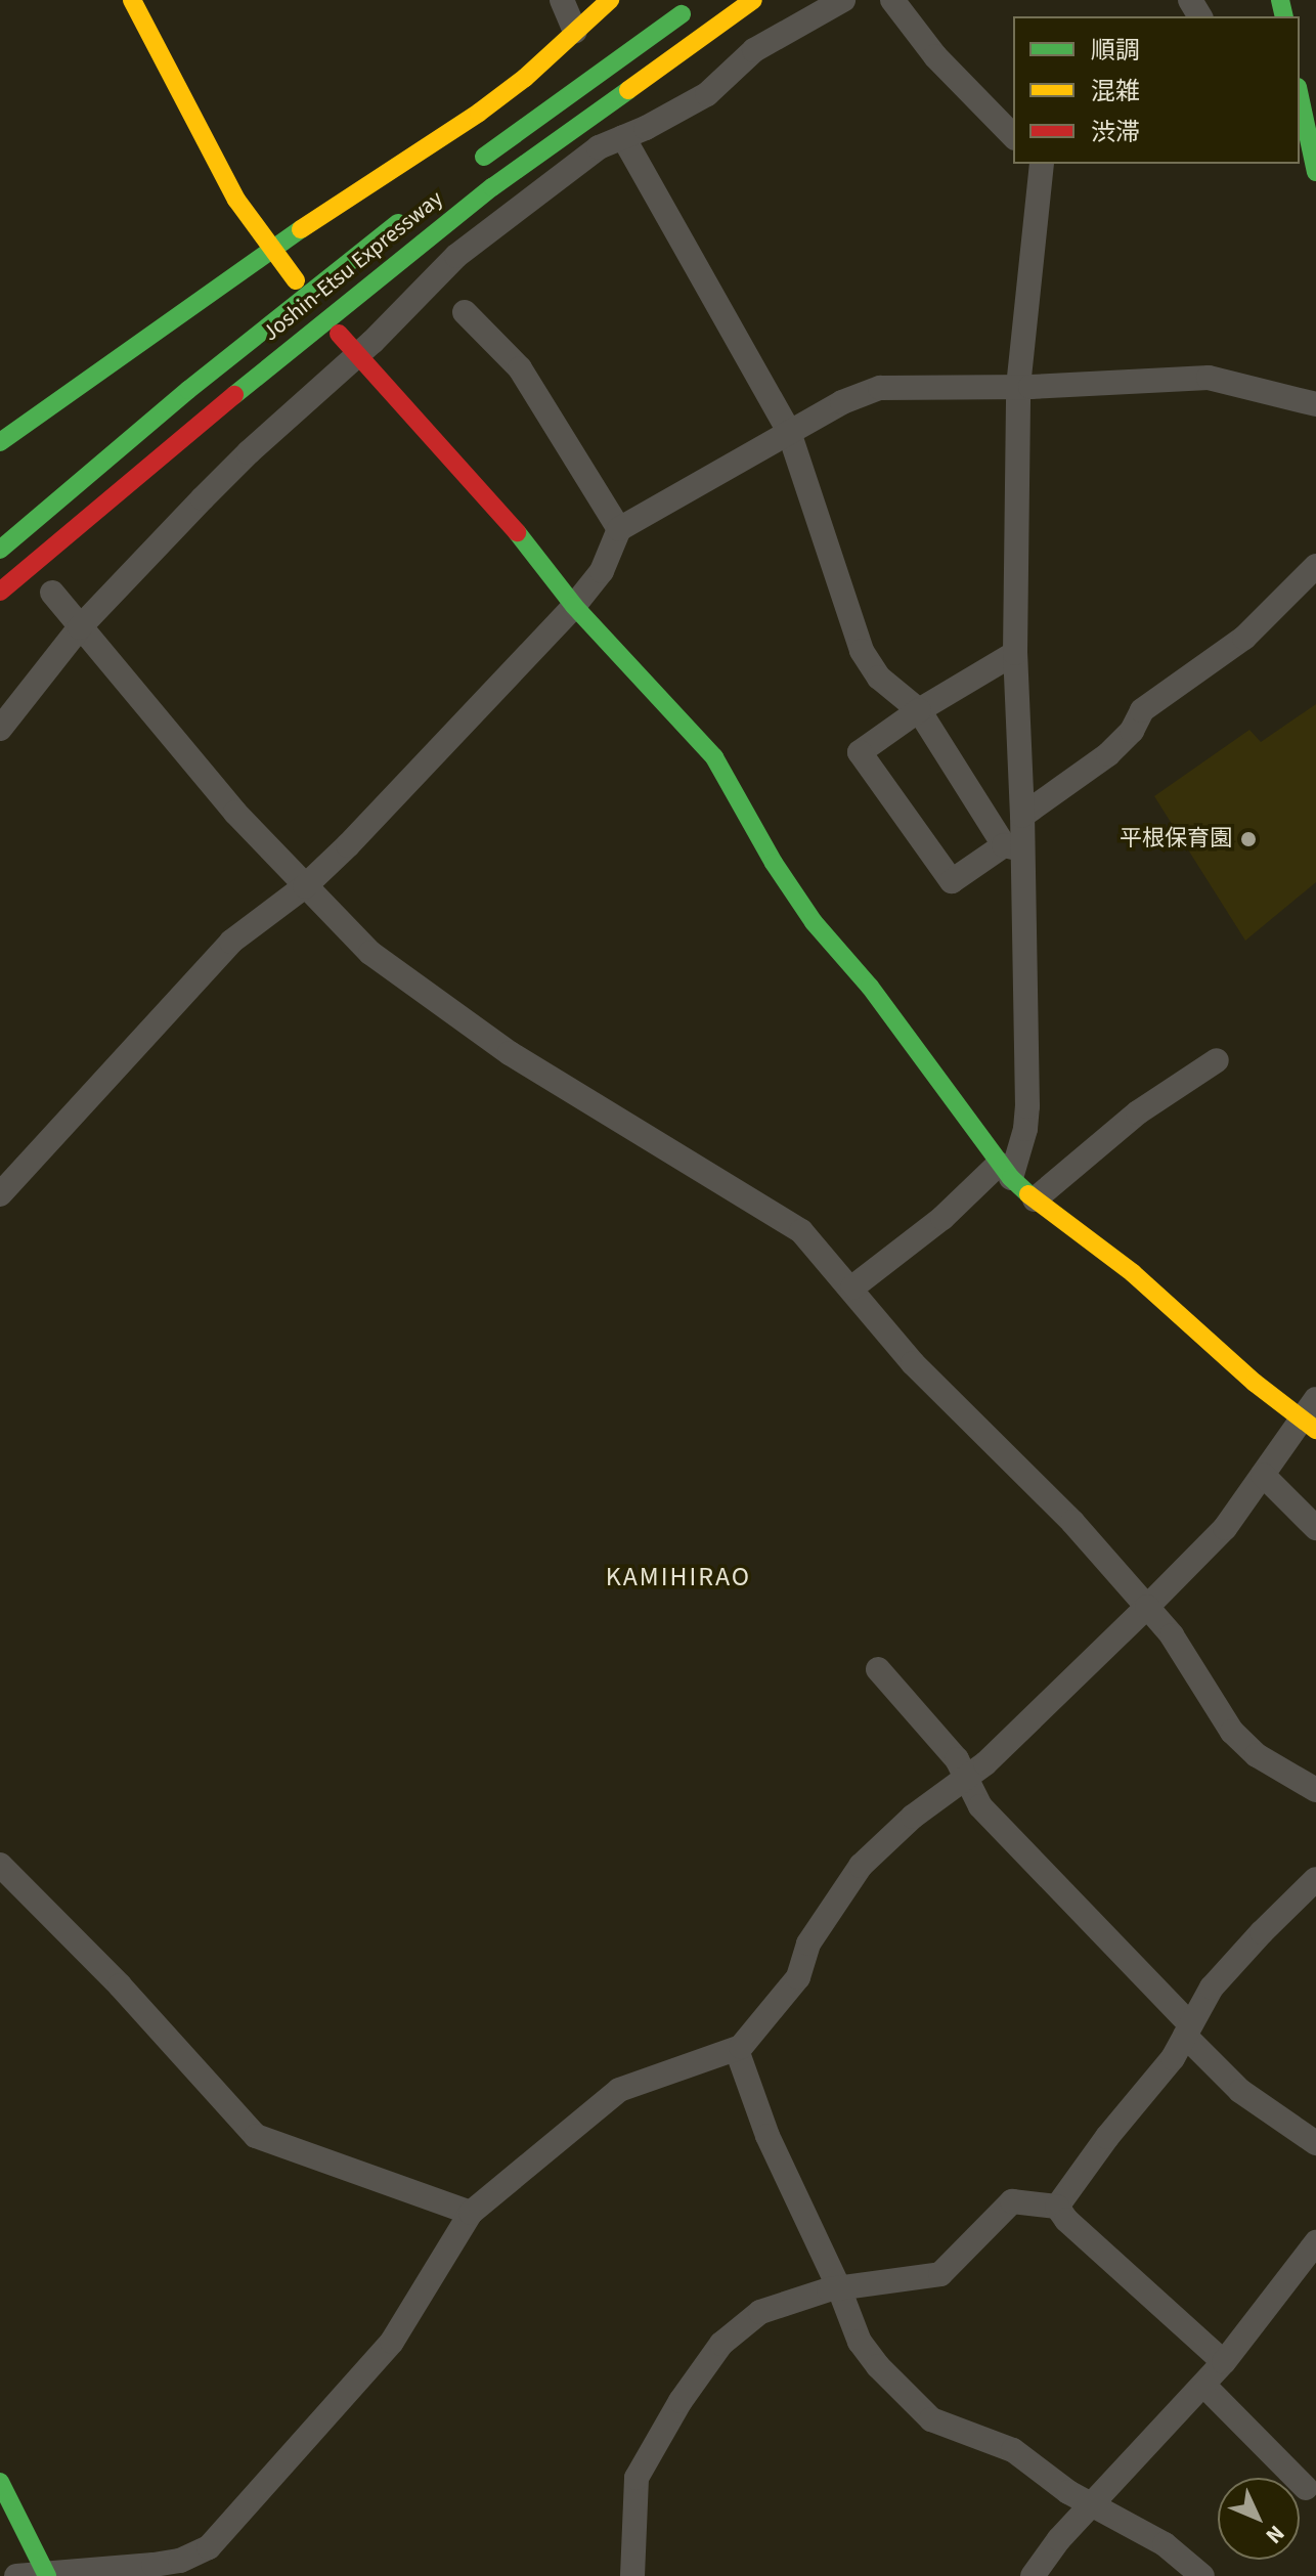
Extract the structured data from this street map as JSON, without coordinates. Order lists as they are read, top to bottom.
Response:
{
  "streets": {
    "main road": ["Joshin-Etsu Expressway"]
  },
  "districts": ["KAMIHIRAO"],
  "places": ["平根保育園"],
  "legend": ["順調", "混雑", "渋滞"],
  "north": "bottom right"
}
